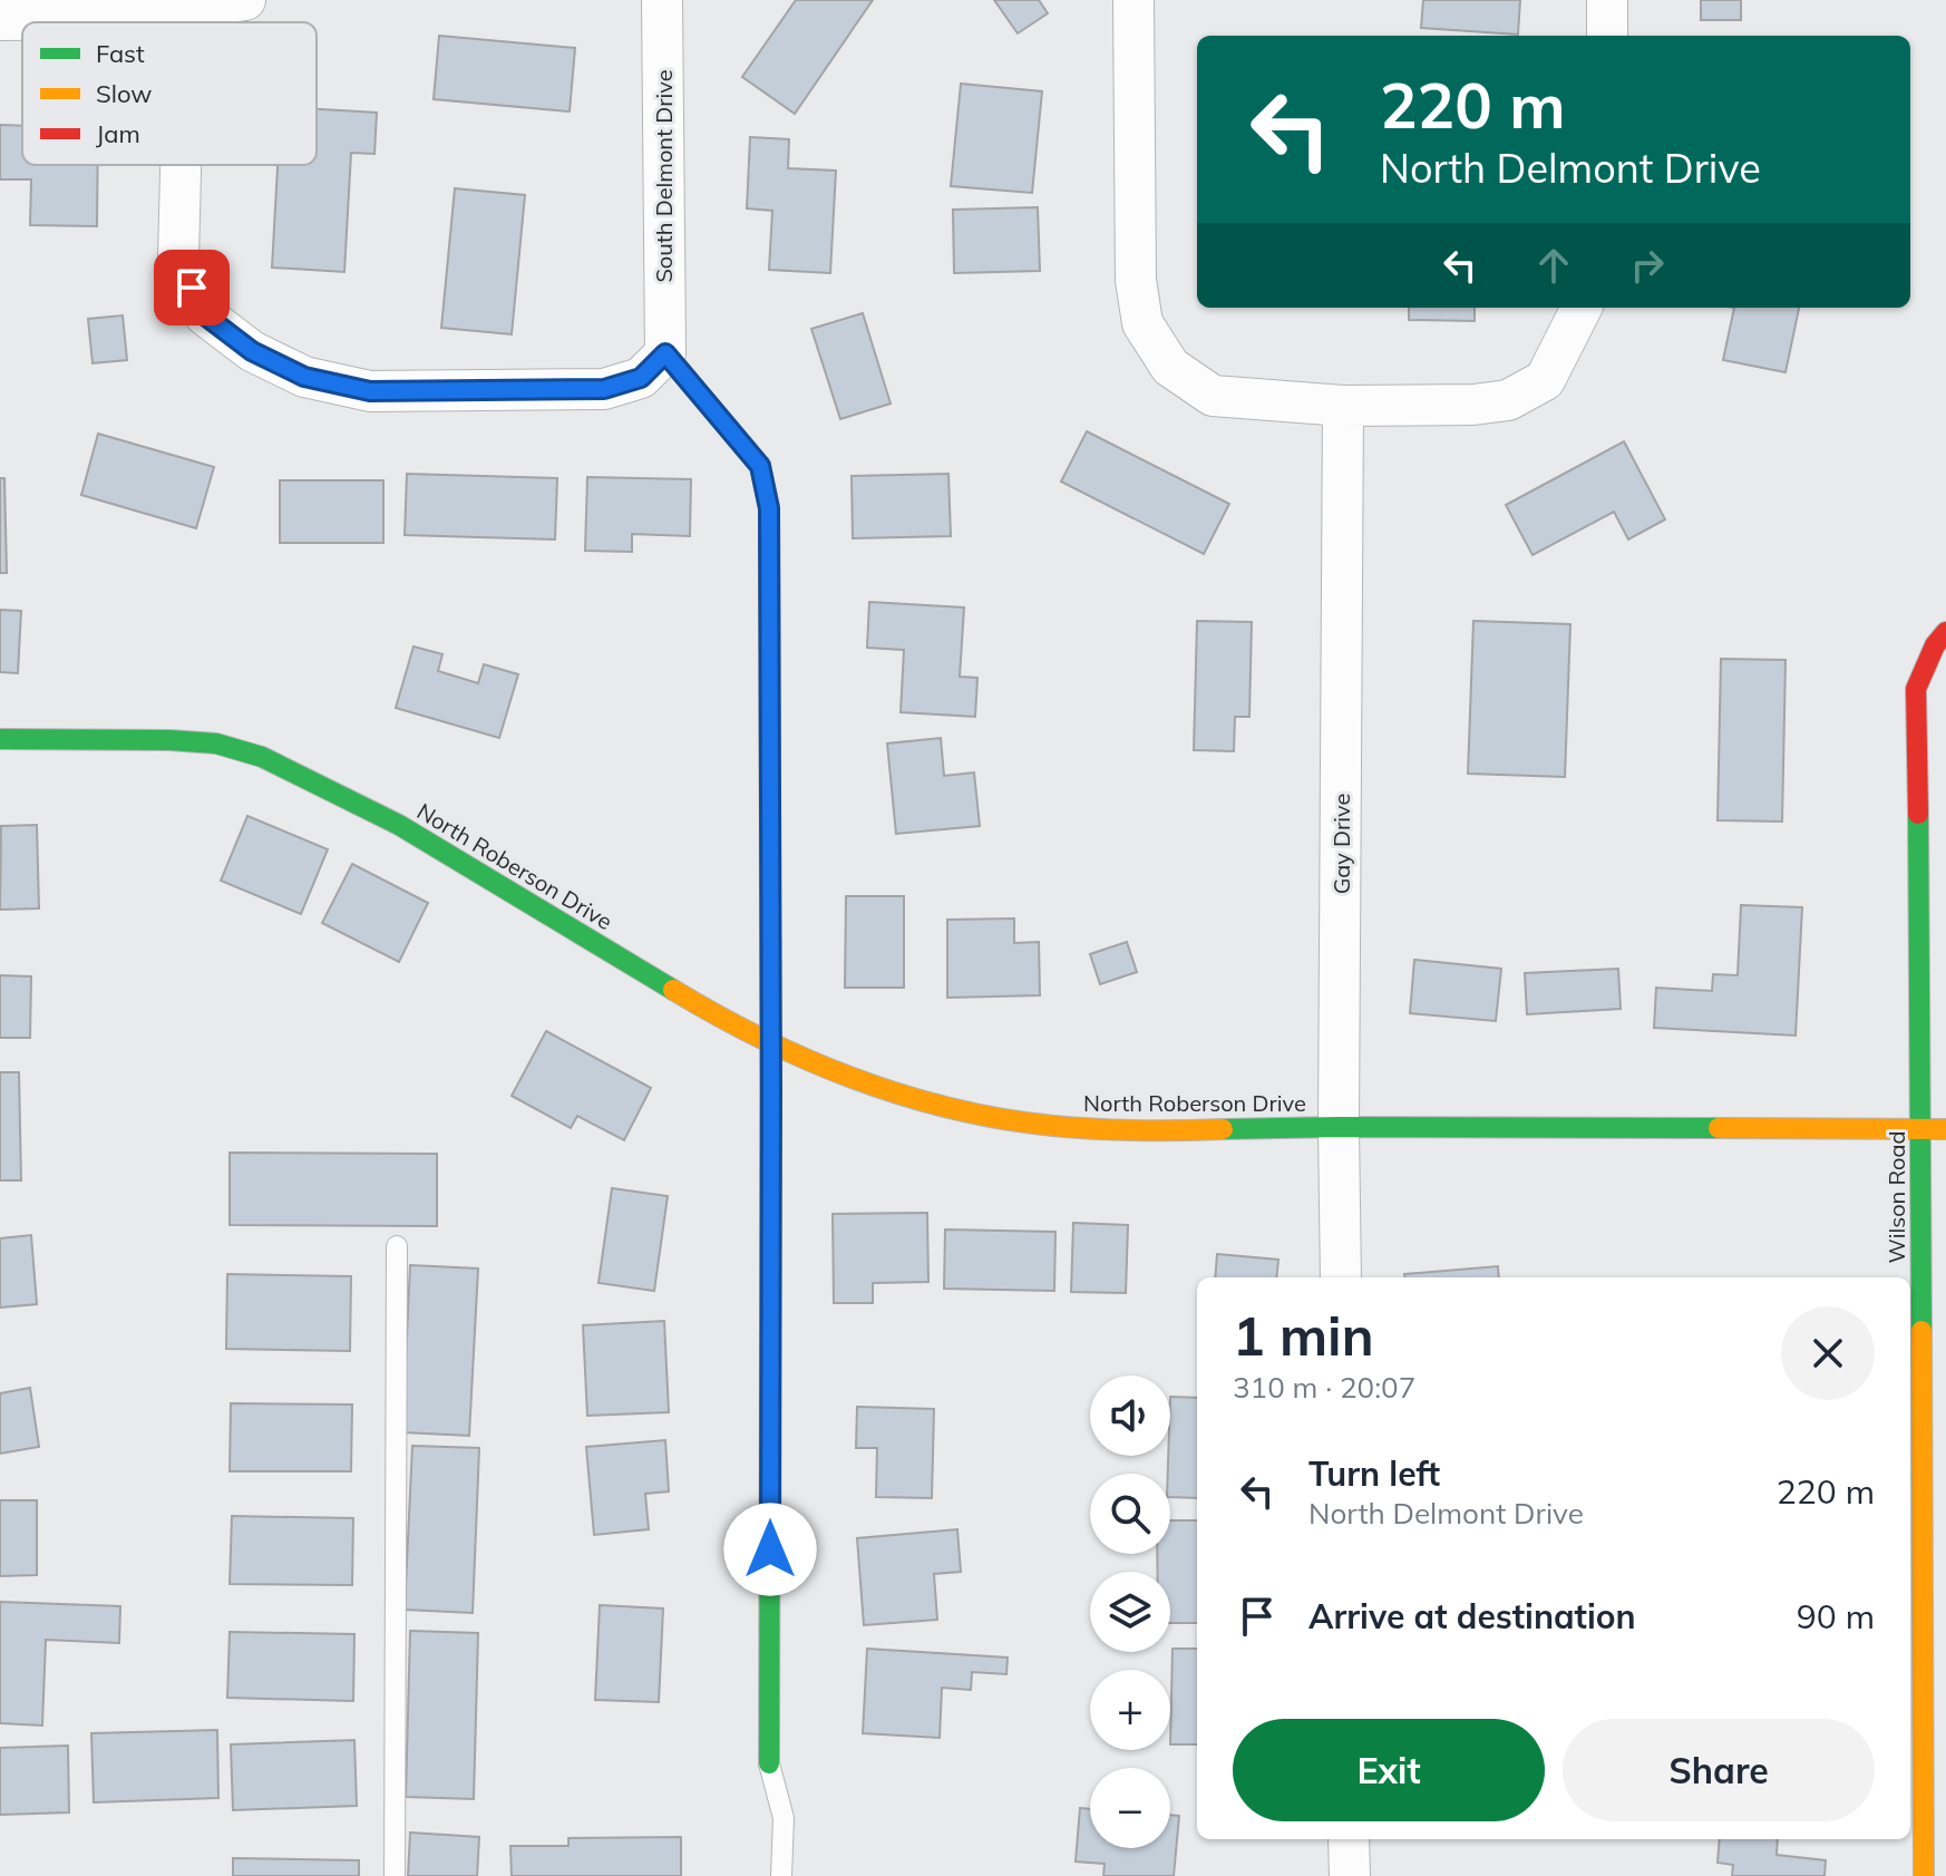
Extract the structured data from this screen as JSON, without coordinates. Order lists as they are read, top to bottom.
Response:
{
  "streets": {
    "street": [
      "South Delmont Drive",
      "Gay Drive",
      "North Roberson Drive",
      "Wilson Road"
    ]
  },
  "crossings": [
    ["Gay Drive", "North Roberson Drive"],
    ["North Roberson Drive", "Wilson Road"]
  ],
  "legend": ["Fast", "Slow", "Jam"],
  "page": {
    "turn": ["220 m", "North Delmont Drive"],
    "heading": ["1 min", "310 m · 20:07"],
    "map_buttons": ["+", "−"],
    "list": [
      {
        "name": "Turn left",
        "note": "North Delmont Drive",
        "value": "220 m"
      },
      {
        "name": "Arrive at destination",
        "value": "90 m"
      }
    ],
    "buttons": ["Exit", "Share"]
  }
}
